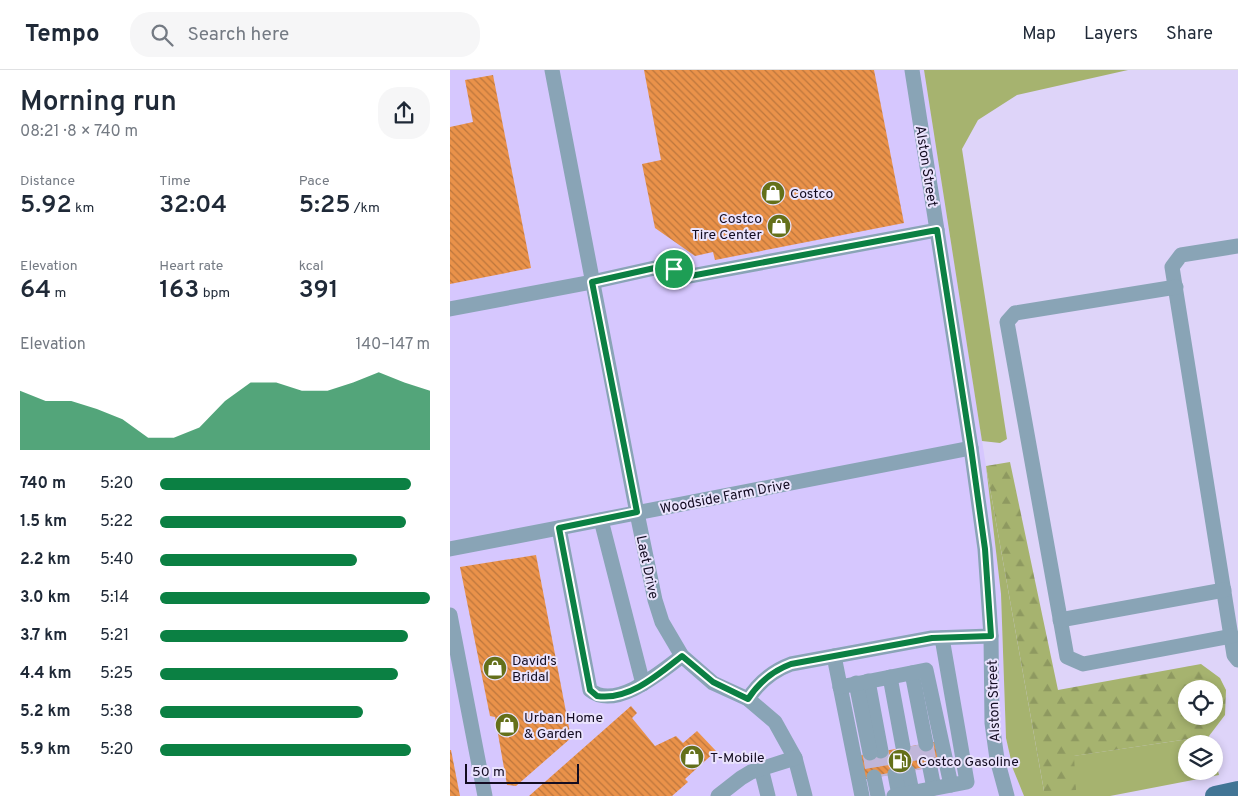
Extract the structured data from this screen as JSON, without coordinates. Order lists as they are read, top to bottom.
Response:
{
  "streets": {
    "street": ["Alston Street", "Woodside Farm Drive", "Laet Drive"]
  },
  "crossings": [
    ["Alston Street", "Woodside Farm Drive"],
    ["Woodside Farm Drive", "Laet Drive"]
  ],
  "places": {
    "shop": [
      "Costco",
      "Costco Tire Center",
      "David's Bridal",
      "Urban Home & Garden",
      "T-Mobile"
    ],
    "fuel station": ["Costco Gasoline"]
  },
  "scale_bar": "50 m",
  "page": {
    "header": "Tempo",
    "search": "Search here",
    "nav": ["Map", "Layers", "Share"],
    "heading": ["Morning run", "08:21 · 8 × 740 m"],
    "stats": [
      ["Distance", "5.92 km"],
      ["Time", "32:04"],
      ["Pace", "5:25 /km"],
      ["Elevation", "64 m"],
      ["Heart rate", "163 bpm"],
      ["kcal", "391"]
    ],
    "chart": ["Elevation", "140–147 m"],
    "list": [
      {
        "name": "740 m",
        "note": "5:20"
      },
      {
        "name": "1.5 km",
        "note": "5:22"
      },
      {
        "name": "2.2 km",
        "note": "5:40"
      },
      {
        "name": "3.0 km",
        "note": "5:14"
      },
      {
        "name": "3.7 km",
        "note": "5:21"
      },
      {
        "name": "4.4 km",
        "note": "5:25"
      },
      {
        "name": "5.2 km",
        "note": "5:38"
      },
      {
        "name": "5.9 km",
        "note": "5:20"
      }
    ],
    "scale": "50 m"
  }
}
